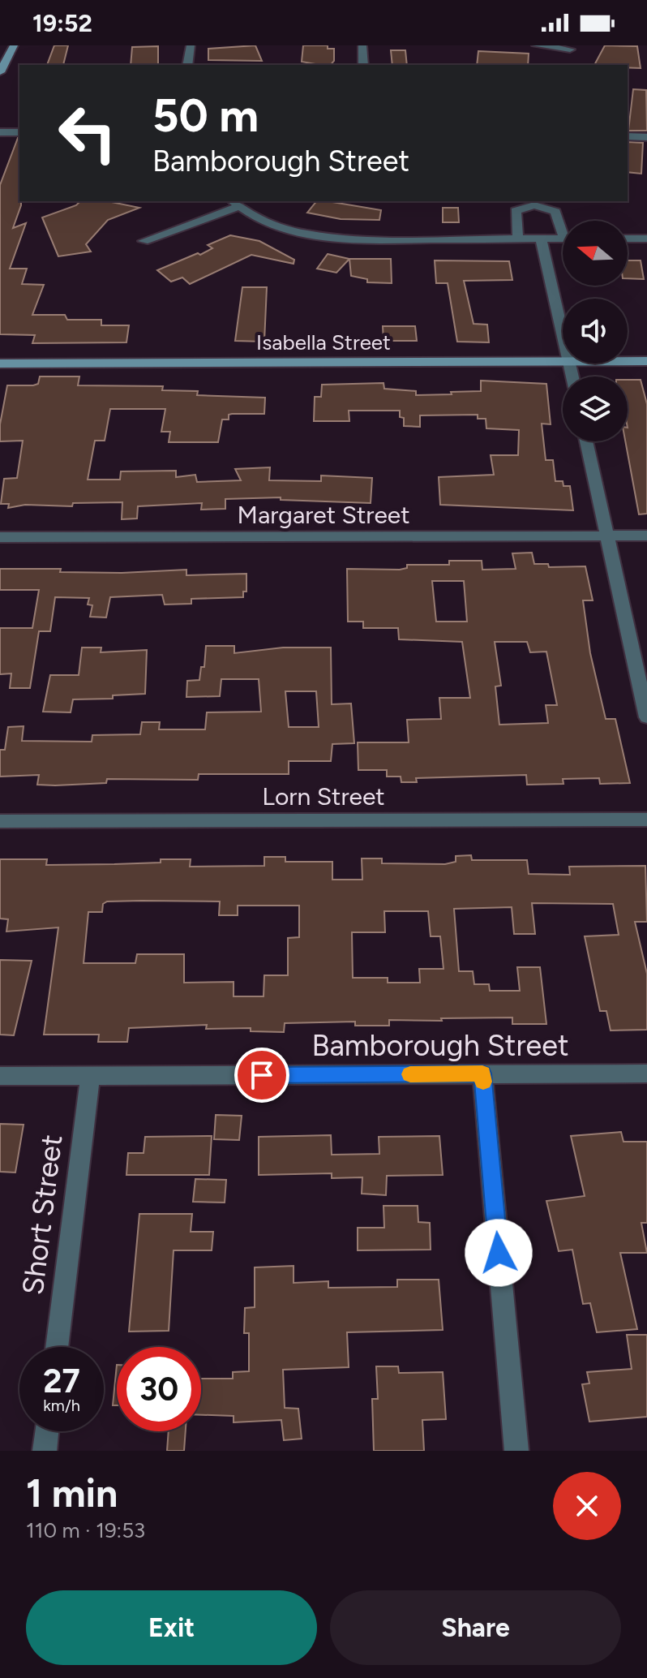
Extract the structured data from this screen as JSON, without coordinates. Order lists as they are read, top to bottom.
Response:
{
  "streets": {
    "street": [
      "Isabella Street",
      "Margaret Street",
      "Lorn Street",
      "Bamborough Street",
      "Short Street"
    ]
  },
  "crossings": [
    ["Bamborough Street", "Short Street"]
  ],
  "north": "left",
  "page": {
    "status": "19:52",
    "turn": ["50 m", "Bamborough Street"],
    "speed": "27 km/h",
    "limit": "30",
    "heading": ["1 min", "110 m · 19:53"],
    "buttons": ["Exit", "Share"]
  }
}
